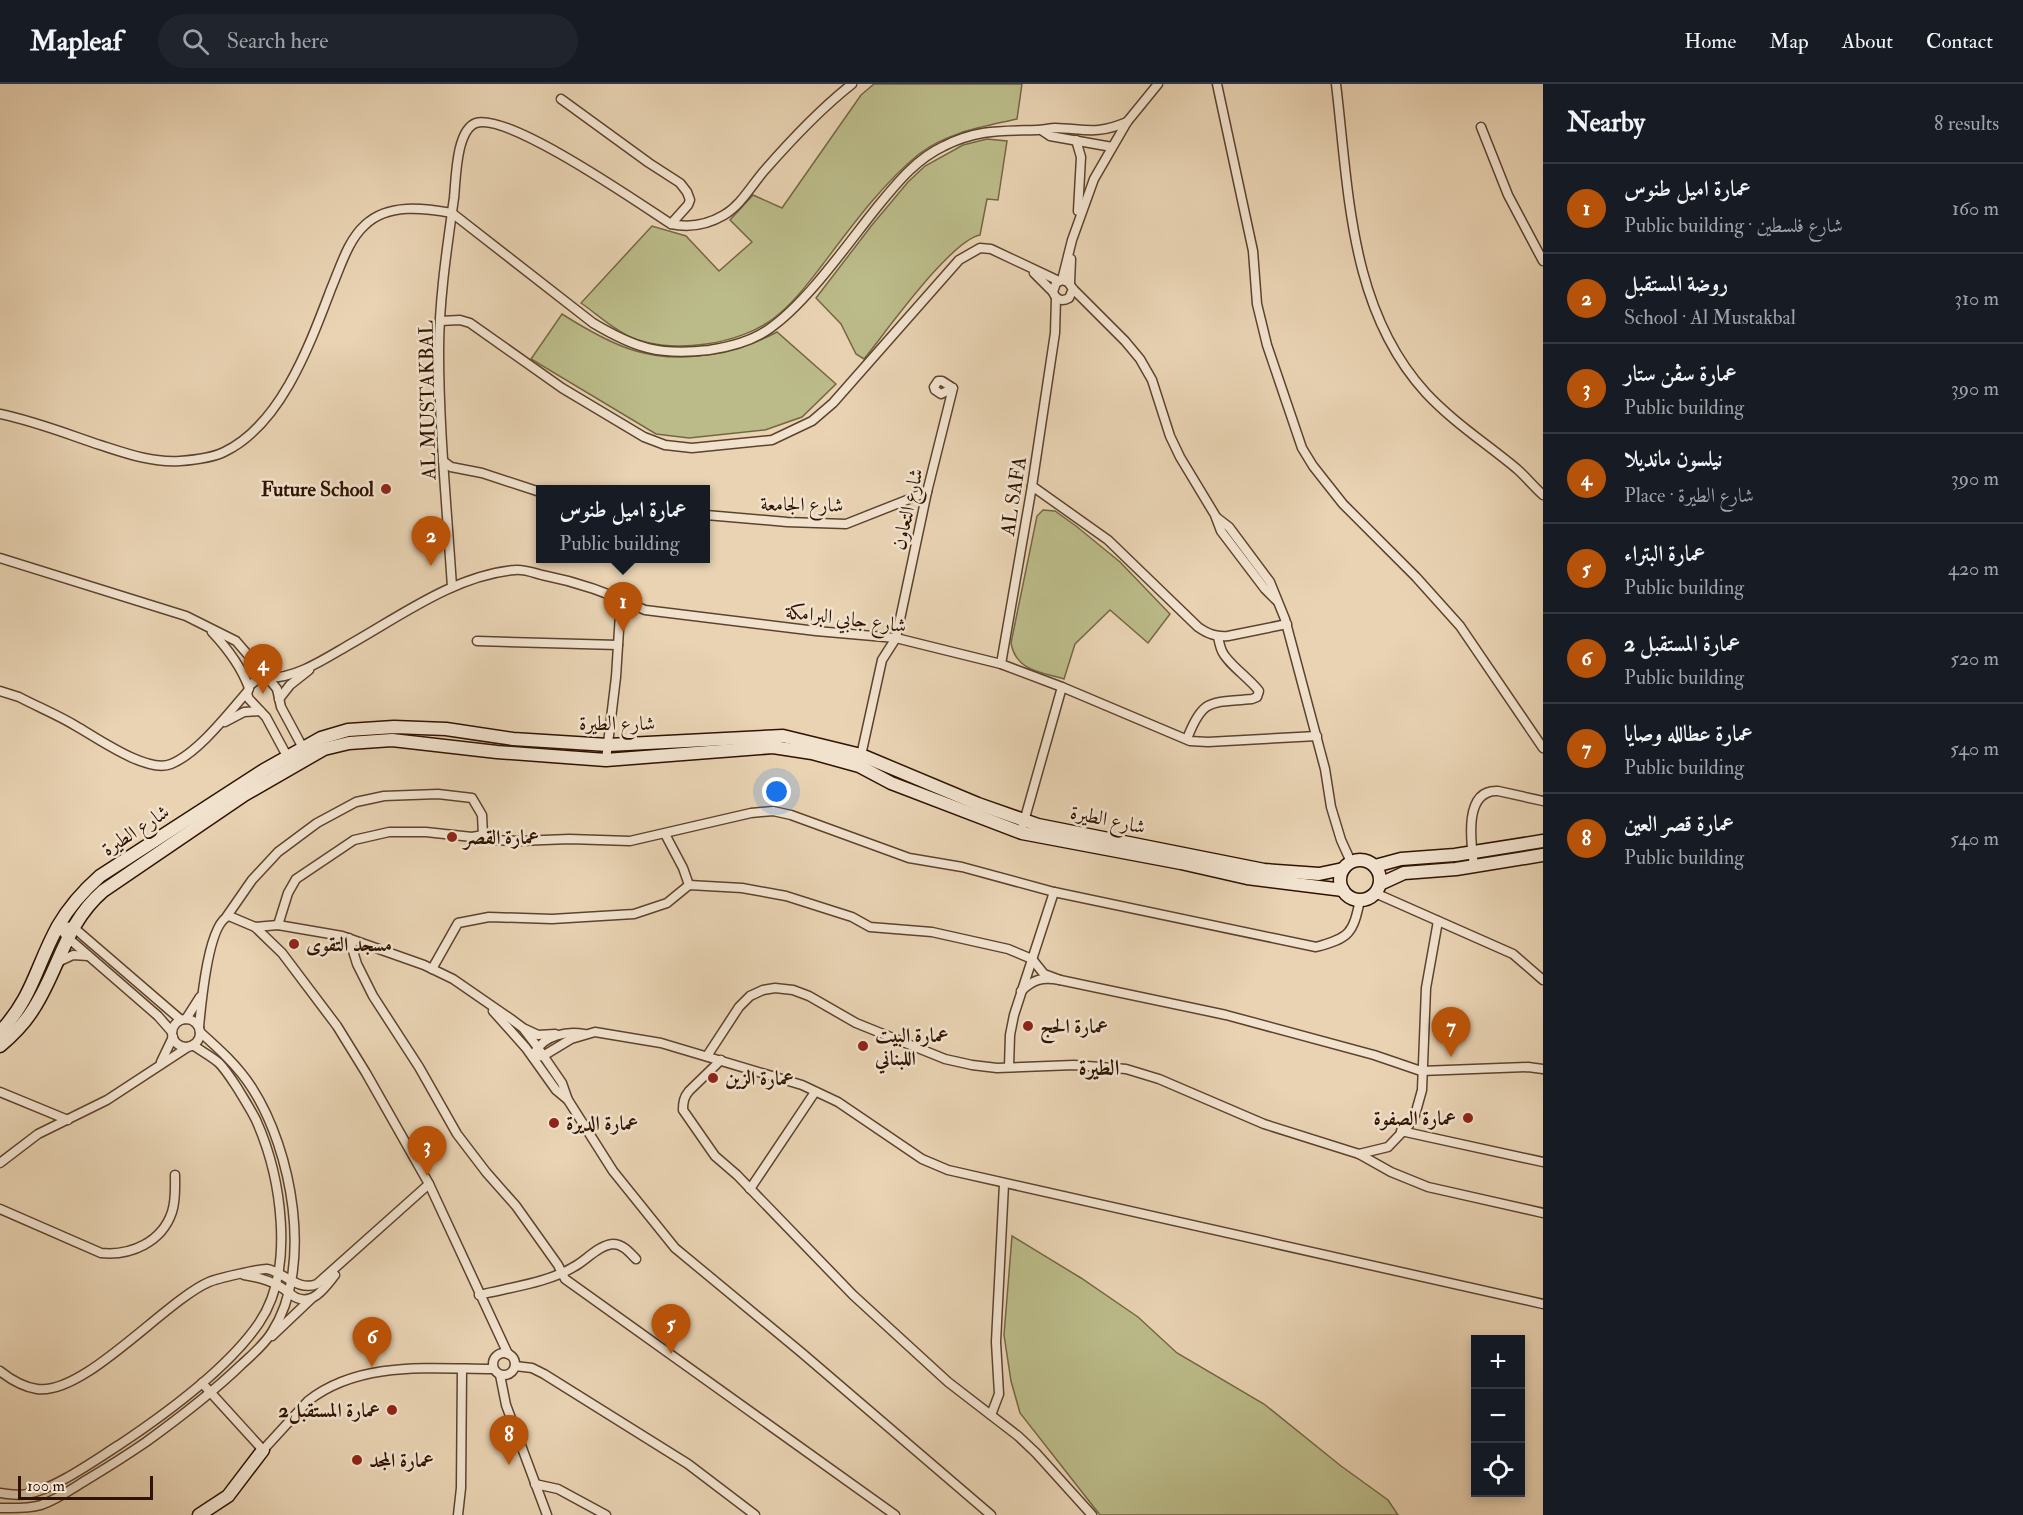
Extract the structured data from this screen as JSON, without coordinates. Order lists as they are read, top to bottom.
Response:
{
  "streets": {
    "main road": ["شارع الطيرة"],
    "street": [
      "AL MUSTAKBAL",
      "AL SAFA",
      "شارع الجامعة",
      "شارع التعاون",
      "شارع جابي البرامكة"
    ]
  },
  "crossings": [
    ["AL MUSTAKBAL", "شارع جابي البرامكة"],
    ["AL SAFA", "شارع جابي البرامكة"],
    ["شارع الجامعة", "شارع التعاون"],
    ["شارع التعاون", "شارع جابي البرامكة"],
    ["شارع التعاون", "شارع الطيرة"]
  ],
  "districts": ["الطيرة"],
  "places": [
    "Future School",
    "عمارة القصر",
    "مسجد التقوى",
    "عمارة الحج",
    "عمارة البيت اللبناني",
    "عمارة الزين",
    "عمارة الصفوة",
    "عمارة الديرة",
    "عمارة المستقبل2",
    "عمارة المجد"
  ],
  "scale_bar": "100 m",
  "page": {
    "header": "Mapleaf",
    "search": "Search here",
    "nav": [
      "Home",
      "Map",
      "About",
      "Contact"
    ],
    "heading": ["Nearby", "8 results"],
    "list": [
      {
        "mark": "1",
        "name": "عمارة اميل طنوس",
        "note": "Public building · شارع فلسطين",
        "value": "160 m"
      },
      {
        "mark": "2",
        "name": "روضة المستقبل",
        "note": "School · Al Mustakbal",
        "value": "310 m"
      },
      {
        "mark": "3",
        "name": "عمارة سڤن ستار",
        "note": "Public building",
        "value": "390 m"
      },
      {
        "mark": "4",
        "name": "نيلسون مانديلا",
        "note": "Place · شارع الطيرة",
        "value": "390 m"
      },
      {
        "mark": "5",
        "name": "عمارة البتراء",
        "note": "Public building",
        "value": "420 m"
      },
      {
        "mark": "6",
        "name": "عمارة المستقبل 2",
        "note": "Public building",
        "value": "520 m"
      },
      {
        "mark": "7",
        "name": "عمارة عطالله وصايا",
        "note": "Public building",
        "value": "540 m"
      },
      {
        "mark": "8",
        "name": "عمارة قصر العين",
        "note": "Public building",
        "value": "540 m"
      }
    ],
    "popup": ["عمارة اميل طنوس", "Public building"],
    "pins": [
      "2",
      "1",
      "4",
      "7",
      "3",
      "5",
      "6",
      "8"
    ],
    "map_buttons": ["+", "−"],
    "scale": "100 m"
  }
}
